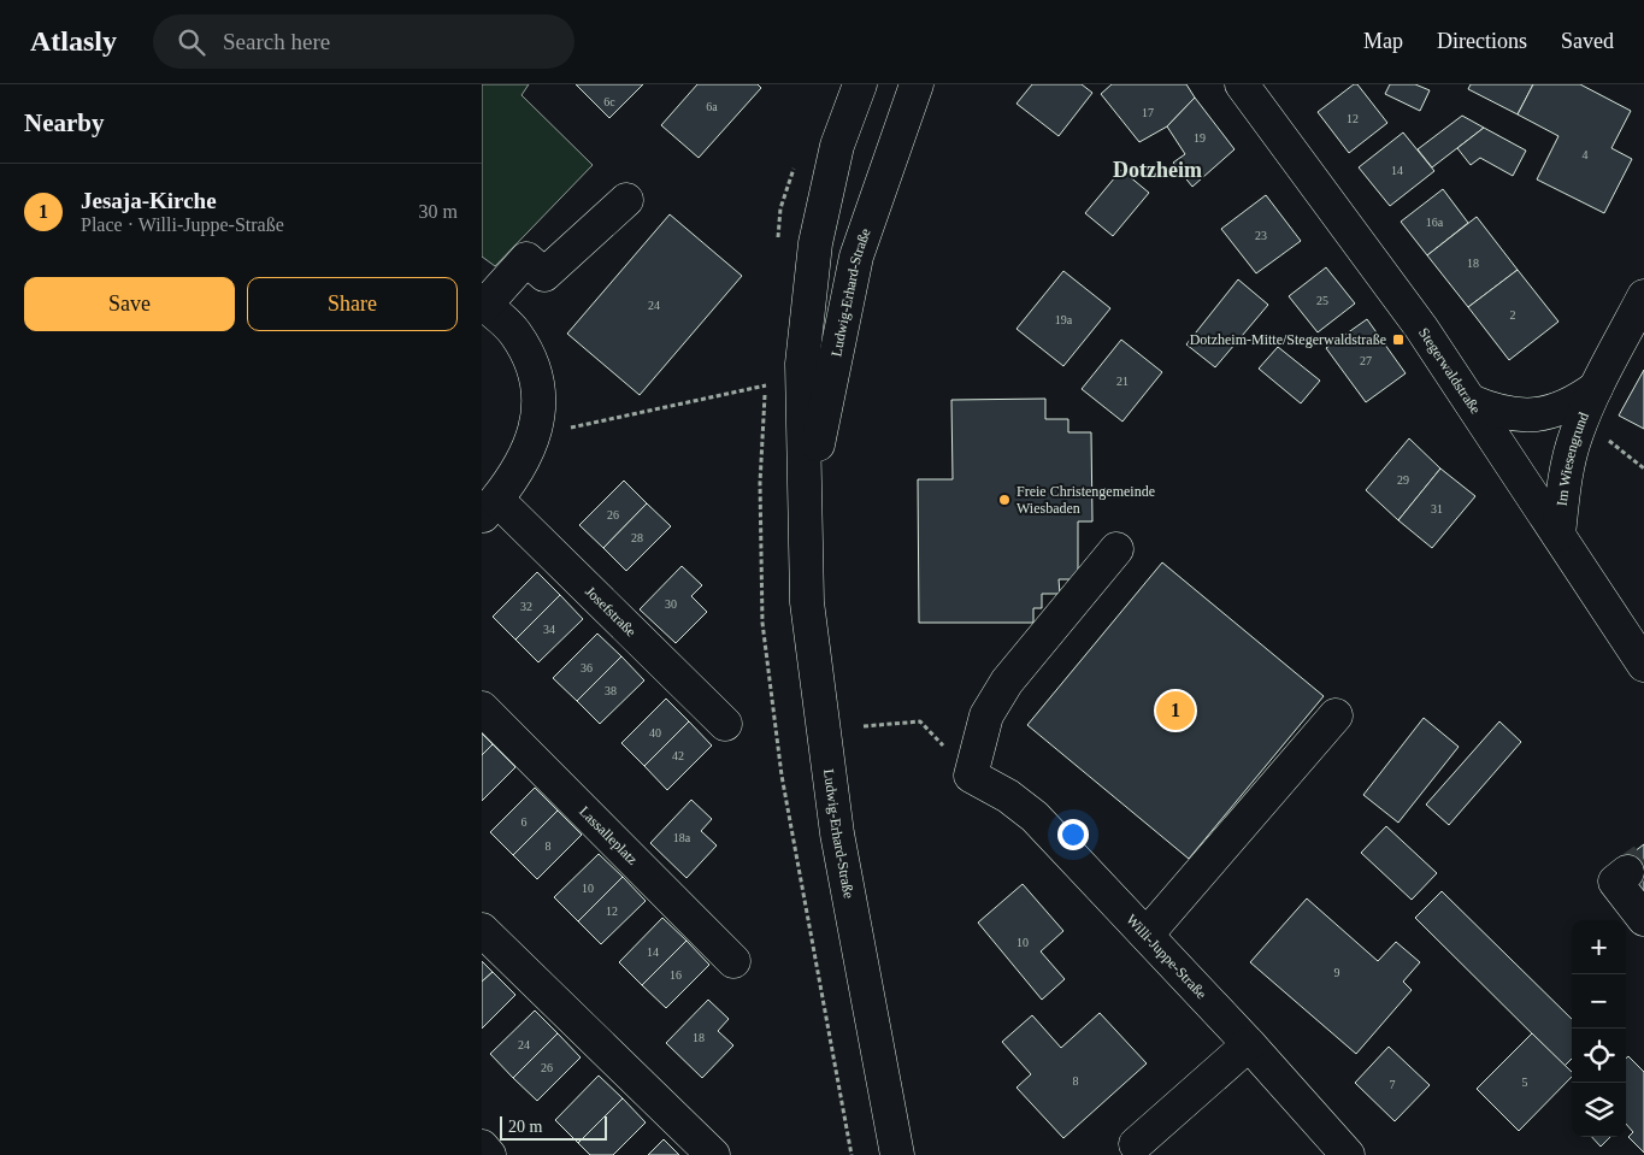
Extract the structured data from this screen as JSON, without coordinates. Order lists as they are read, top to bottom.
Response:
{
  "streets": {
    "street": [
      "Ludwig-Erhard-Straße",
      "Stegerwaldstraße",
      "Im Wiesengrund",
      "Josefstraße",
      "Lassalleplatz",
      "Willi-Juppe-Straße"
    ]
  },
  "crossings": [
    ["Stegerwaldstraße", "Im Wiesengrund"]
  ],
  "districts": ["Dotzheim"],
  "places": {
    "transit": ["Dotzheim-Mitte/Stegerwaldstraße"],
    "other": ["Freie Christengemeinde Wiesbaden"]
  },
  "house_numbers": [
    "6c",
    "6a",
    "17",
    "12",
    "19",
    "4",
    "14",
    "16a",
    "23",
    "18",
    "25",
    "24",
    "2",
    "19a",
    "27",
    "21",
    "29",
    "31",
    "26",
    "28",
    "30",
    "32",
    "34",
    "36",
    "38",
    "40",
    "42",
    "6",
    "18a",
    "8",
    "10",
    "12",
    "10",
    "14",
    "9",
    "16",
    "18",
    "24",
    "26",
    "8",
    "5",
    "7"
  ],
  "scale_bar": "20 m",
  "page": {
    "header": "Atlasly",
    "search": "Search here",
    "nav": ["Map", "Directions", "Saved"],
    "heading": "Nearby",
    "list": [
      {
        "mark": "1",
        "name": "Jesaja-Kirche",
        "note": "Place · Willi-Juppe-Straße",
        "value": "30 m"
      }
    ],
    "buttons": ["Save", "Share"],
    "pins": "1",
    "map_buttons": ["+", "−"],
    "scale": "20 m"
  }
}
